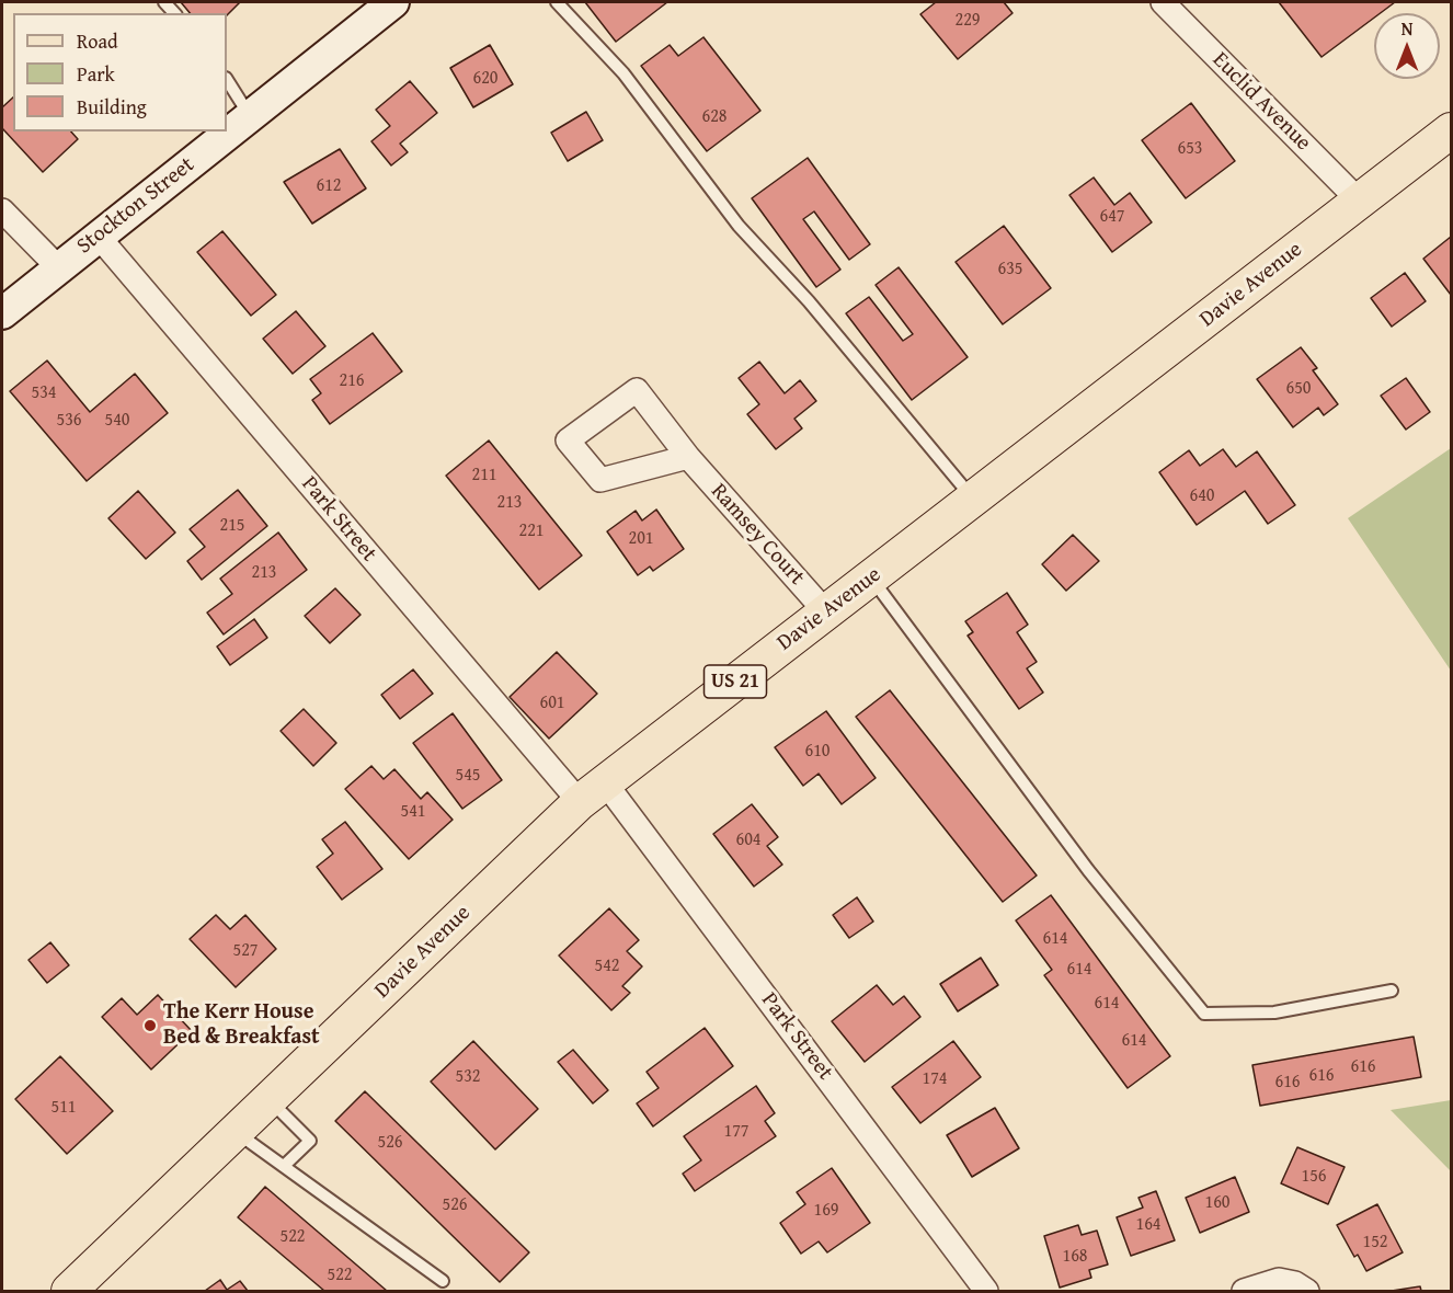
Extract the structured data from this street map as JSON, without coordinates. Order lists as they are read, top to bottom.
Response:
{
  "streets": {
    "main road": ["Davie Avenue", "US 21"],
    "street": [
      "Euclid Avenue",
      "Stockton Street",
      "Park Street",
      "Ramsey Court"
    ]
  },
  "crossings": [
    ["Euclid Avenue", "Davie Avenue"],
    ["Stockton Street", "Park Street"],
    ["Davie Avenue", "Park Street"],
    ["Davie Avenue", "Ramsey Court"]
  ],
  "places": ["The Kerr House Bed & Breakfast"],
  "house_numbers": [
    "229",
    "620",
    "628",
    "653",
    "612",
    "647",
    "635",
    "216",
    "650",
    "534",
    "536",
    "540",
    "211",
    "640",
    "213",
    "215",
    "221",
    "201",
    "213",
    "601",
    "610",
    "545",
    "541",
    "604",
    "614",
    "527",
    "542",
    "614",
    "614",
    "614",
    "616",
    "616",
    "532",
    "174",
    "616",
    "511",
    "177",
    "526",
    "156",
    "160",
    "526",
    "169",
    "164",
    "522",
    "152",
    "168",
    "522"
  ],
  "legend": ["Road", "Park", "Building"],
  "north": "top"
}
